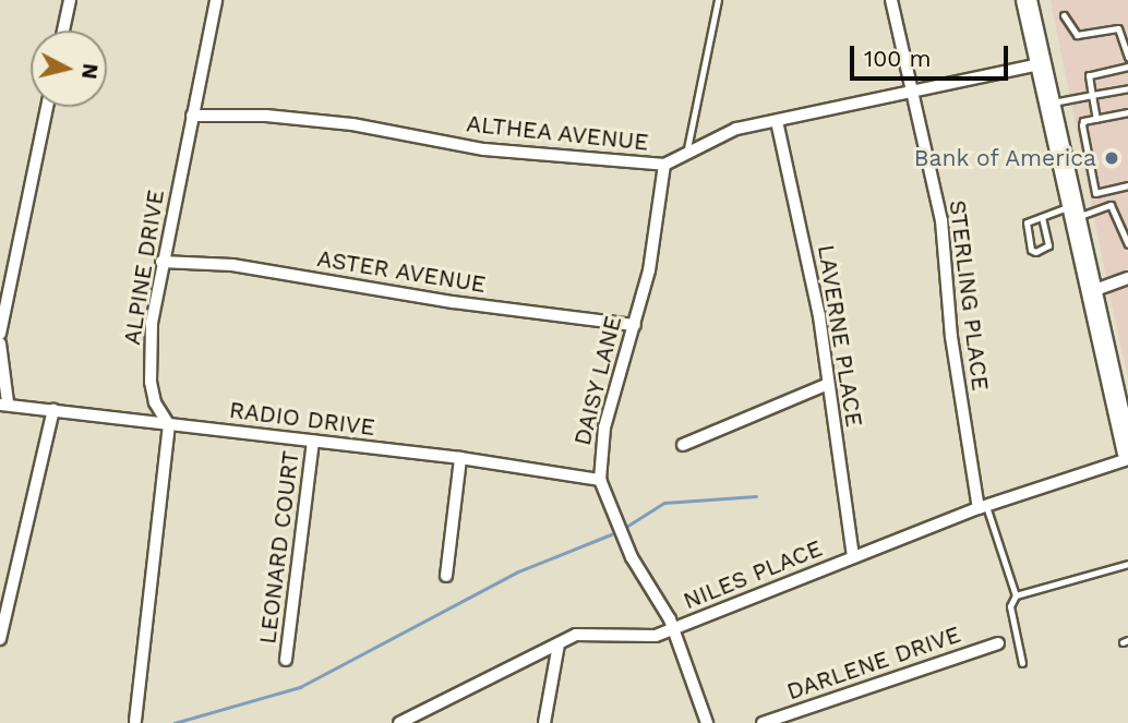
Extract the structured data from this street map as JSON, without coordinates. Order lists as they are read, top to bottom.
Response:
{
  "streets": {
    "street": [
      "ALTHEA AVENUE",
      "ALPINE DRIVE",
      "ASTER AVENUE",
      "STERLING PLACE",
      "LAVERNE PLACE",
      "DAISY LANE",
      "RADIO DRIVE",
      "LEONARD COURT",
      "NILES PLACE",
      "DARLENE DRIVE"
    ]
  },
  "crossings": [
    ["ALTHEA AVENUE", "ALPINE DRIVE"],
    ["ALTHEA AVENUE", "STERLING PLACE"],
    ["ALTHEA AVENUE", "LAVERNE PLACE"],
    ["ALTHEA AVENUE", "DAISY LANE"],
    ["ALPINE DRIVE", "ASTER AVENUE"],
    ["ALPINE DRIVE", "RADIO DRIVE"],
    ["ASTER AVENUE", "DAISY LANE"],
    ["STERLING PLACE", "NILES PLACE"],
    ["LAVERNE PLACE", "NILES PLACE"],
    ["DAISY LANE", "RADIO DRIVE"],
    ["DAISY LANE", "NILES PLACE"],
    ["RADIO DRIVE", "LEONARD COURT"]
  ],
  "places": ["Bank of America"],
  "scale_bar": "100 m",
  "north": "right"
}
